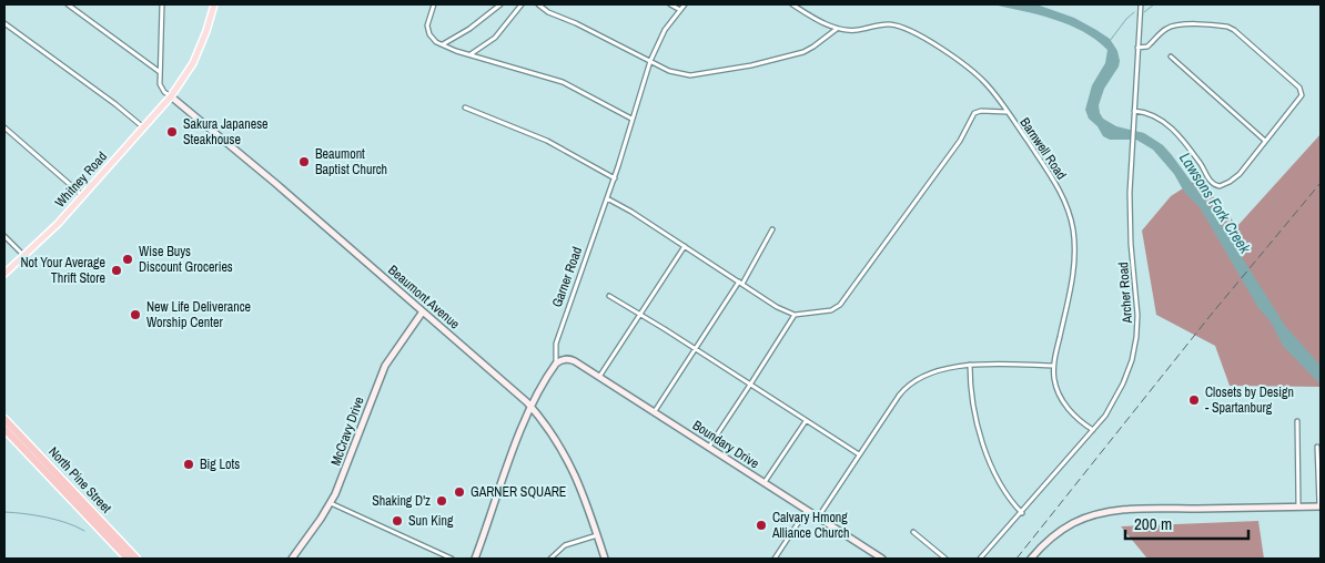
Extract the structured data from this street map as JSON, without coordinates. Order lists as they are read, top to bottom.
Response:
{
  "streets": {
    "highway": ["North Pine Street"],
    "main road": ["Whitney Road"],
    "street": [
      "Barnwell Road",
      "Garner Road",
      "Archer Road",
      "Beaumont Avenue",
      "McCravy Drive",
      "Boundary Drive"
    ]
  },
  "crossings": [
    ["Barnwell Road", "Archer Road"],
    ["Whitney Road", "Beaumont Avenue"],
    ["Garner Road", "Beaumont Avenue"],
    ["Garner Road", "Boundary Drive"],
    ["Beaumont Avenue", "McCravy Drive"]
  ],
  "water": ["Lawsons Fork Creek"],
  "places": [
    "Sakura Japanese Steakhouse",
    "Beaumont Baptist Church",
    "Wise Buys Discount Groceries",
    "Not Your Average Thrift Store",
    "New Life Deliverance Worship Center",
    "Closets by Design - Spartanburg",
    "Big Lots",
    "GARNER SQUARE",
    "Shaking D'z",
    "Sun King",
    "Calvary Hmong Alliance Church"
  ],
  "scale_bar": "200 m"
}
